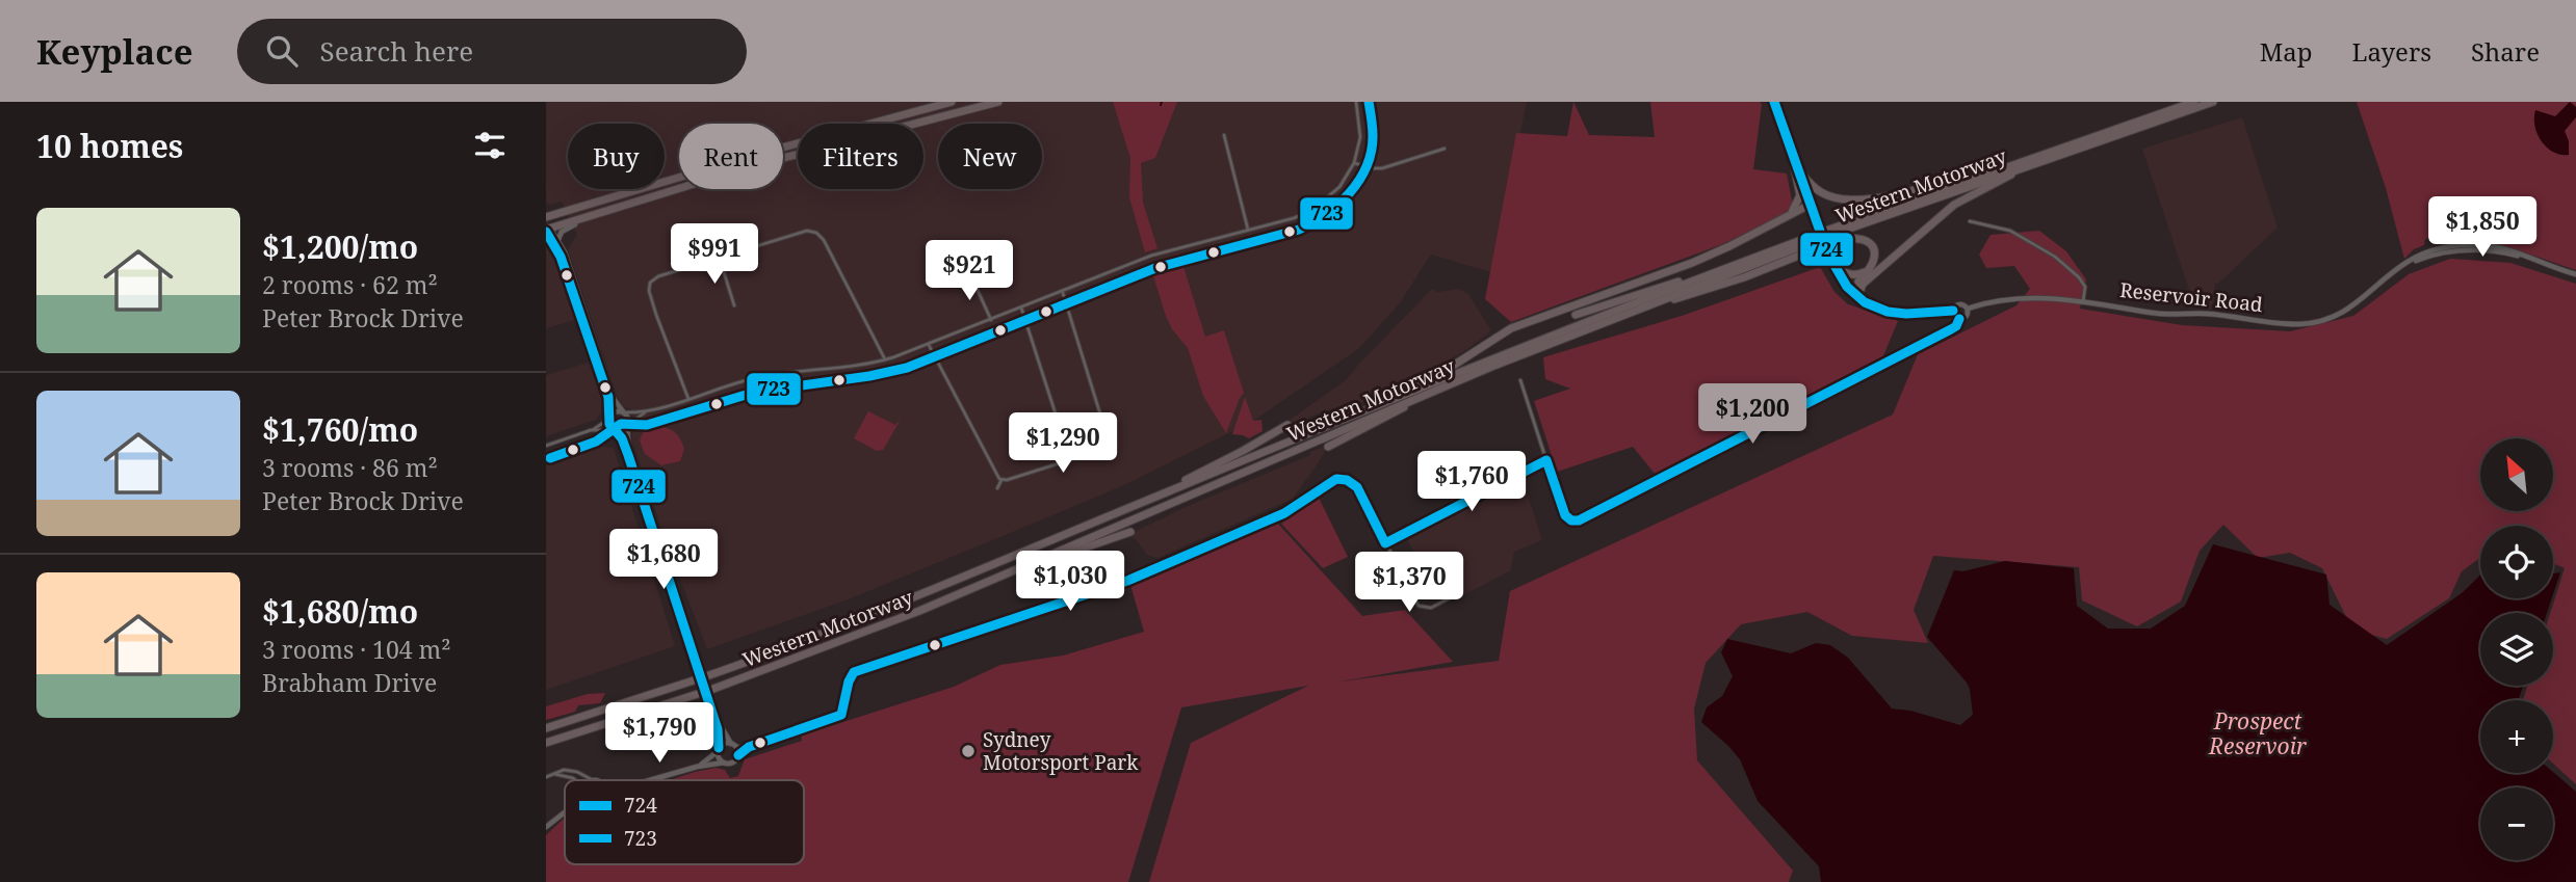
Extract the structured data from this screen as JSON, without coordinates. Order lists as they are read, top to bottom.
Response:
{
  "streets": {
    "highway": ["Western Motorway"],
    "main road": ["Reservoir Road"]
  },
  "water": ["Prospect Reservoir"],
  "places": ["Sydney Motorsport Park"],
  "lines": ["transit line 724", "transit line 723"],
  "legend": ["724", "723"],
  "north": "top left",
  "page": {
    "header": "Keyplace",
    "search": "Search here",
    "nav": ["Map", "Layers", "Share"],
    "heading": "10 homes",
    "chip": [
      "Buy",
      "Rent",
      "Filters",
      "New"
    ],
    "list": [
      {
        "name": "$1,200/mo",
        "note": "2 rooms · 62 m² · Peter Brock Drive"
      },
      {
        "name": "$1,760/mo",
        "note": "3 rooms · 86 m² · Peter Brock Drive"
      },
      {
        "name": "$1,680/mo",
        "note": "3 rooms · 104 m² · Brabham Drive"
      }
    ],
    "price": [
      "$1,850",
      "$991",
      "$921",
      "$1,200",
      "$1,290",
      "$1,760",
      "$1,680",
      "$1,030",
      "$1,370",
      "$1,790"
    ],
    "map_buttons": ["+", "−"]
  }
}
